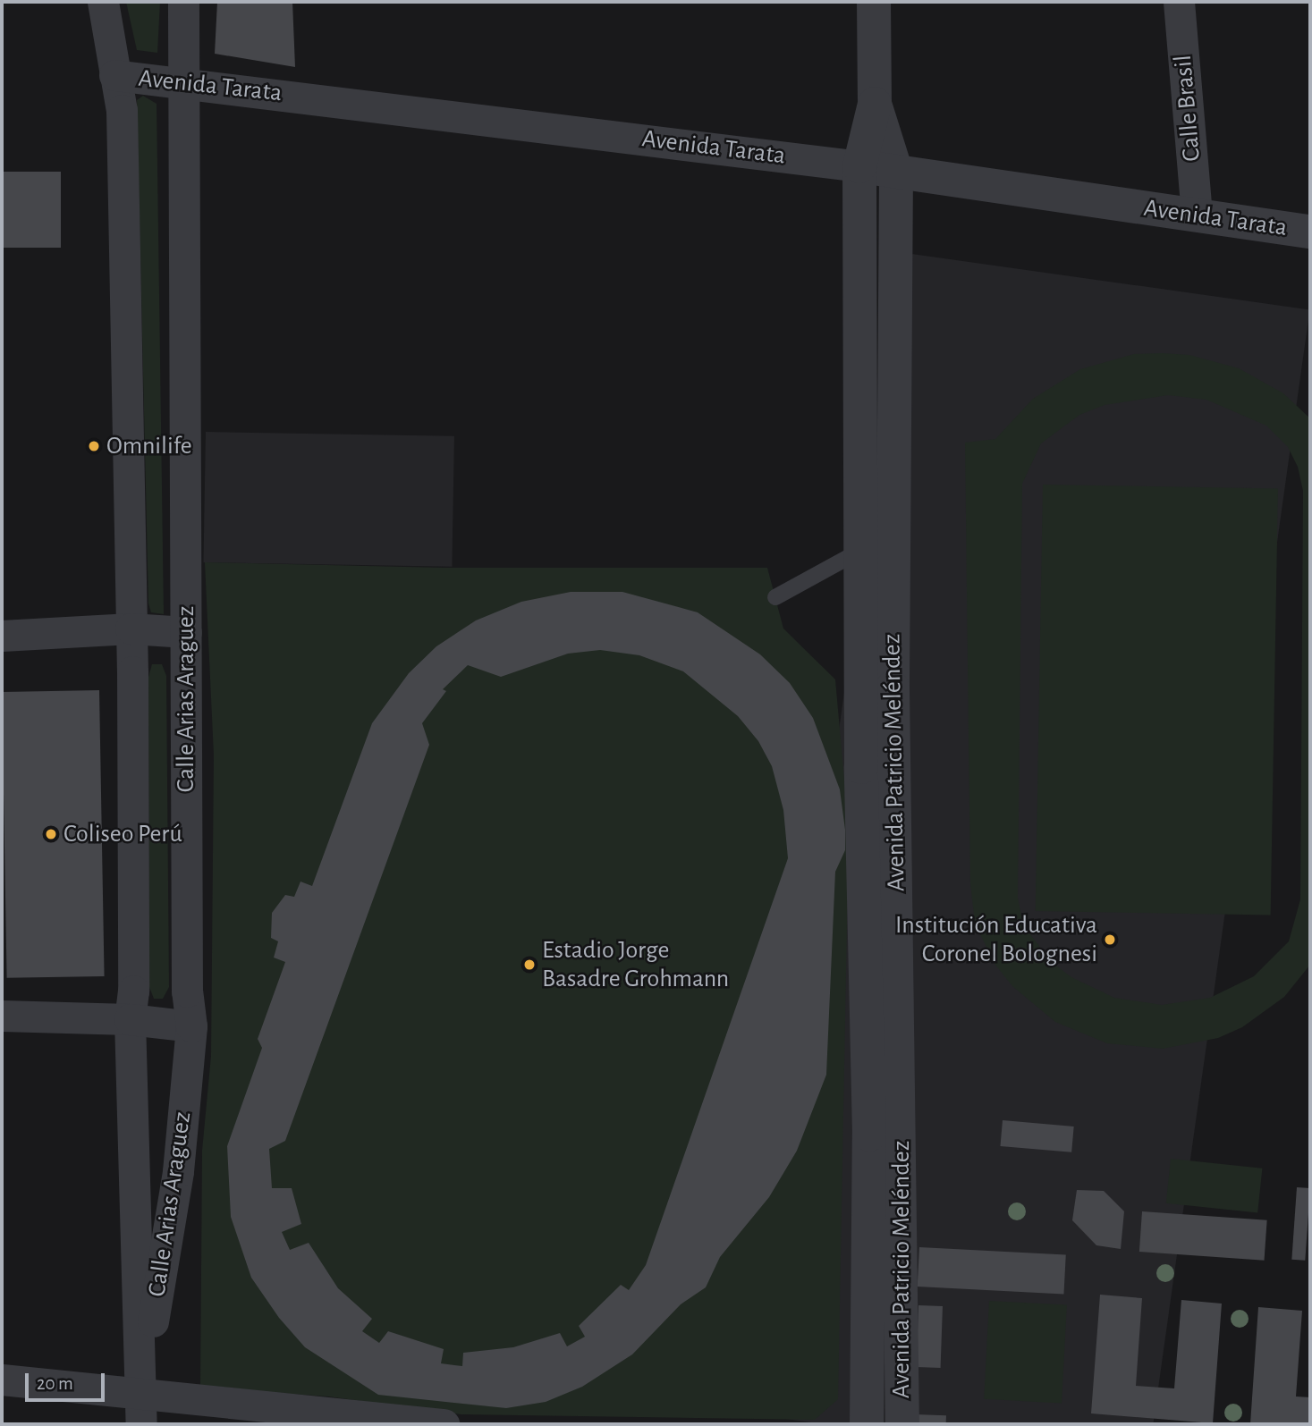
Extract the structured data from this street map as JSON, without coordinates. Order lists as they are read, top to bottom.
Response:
{
  "streets": {
    "street": [
      "Avenida Tarata",
      "Calle Brasil",
      "Calle Arias Araguez",
      "Avenida Patricio Meléndez"
    ]
  },
  "crossings": [
    ["Avenida Tarata", "Calle Brasil"],
    ["Avenida Tarata", "Calle Arias Araguez"],
    ["Avenida Tarata", "Avenida Patricio Meléndez"]
  ],
  "places": [
    "Omnilife",
    "Coliseo Perú",
    "Institución Educativa Coronel Bolognesi",
    "Estadio Jorge Basadre Grohmann"
  ],
  "scale_bar": "20 m"
}
